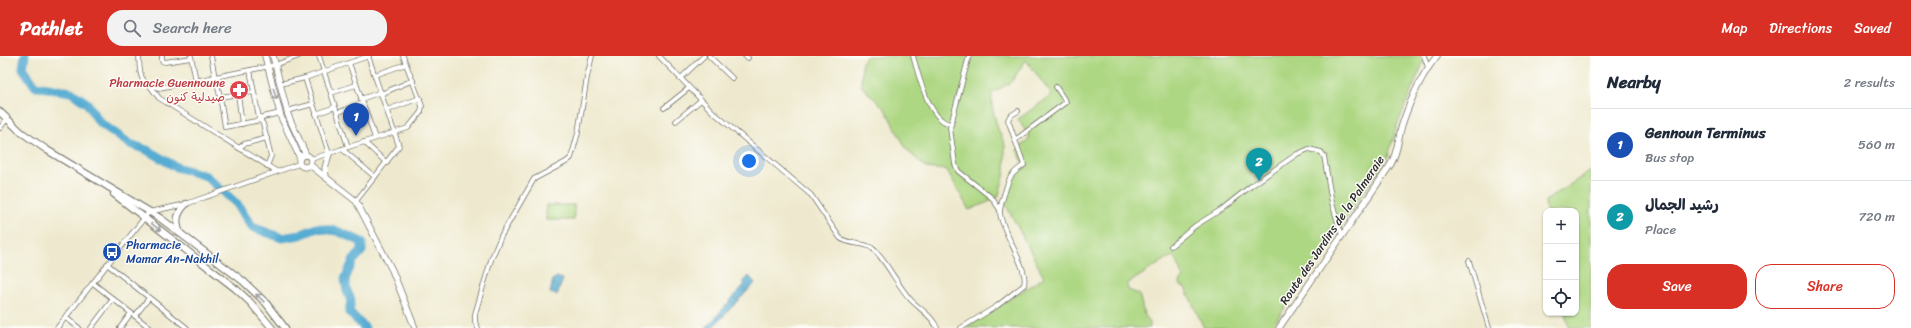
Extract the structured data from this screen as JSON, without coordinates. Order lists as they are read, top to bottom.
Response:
{
  "streets": {
    "street": ["Route des Jardins de la Palmeraie"]
  },
  "places": {
    "pharmacy": ["Pharmacie Guennoune صيدلية كنون"],
    "bus stop": ["Pharmacie Mamar An-Nakhil"]
  },
  "page": {
    "header": "Pathlet",
    "search": "Search here",
    "nav": ["Map", "Directions", "Saved"],
    "heading": ["Nearby", "2 results"],
    "pins": ["1", "2"],
    "list": [
      {
        "mark": "1",
        "name": "Gennoun Terminus",
        "note": "Bus stop",
        "value": "560 m"
      },
      {
        "mark": "2",
        "name": "رشيد الجمال",
        "note": "Place",
        "value": "720 m"
      }
    ],
    "map_buttons": ["+", "−"],
    "buttons": ["Save", "Share"]
  }
}
